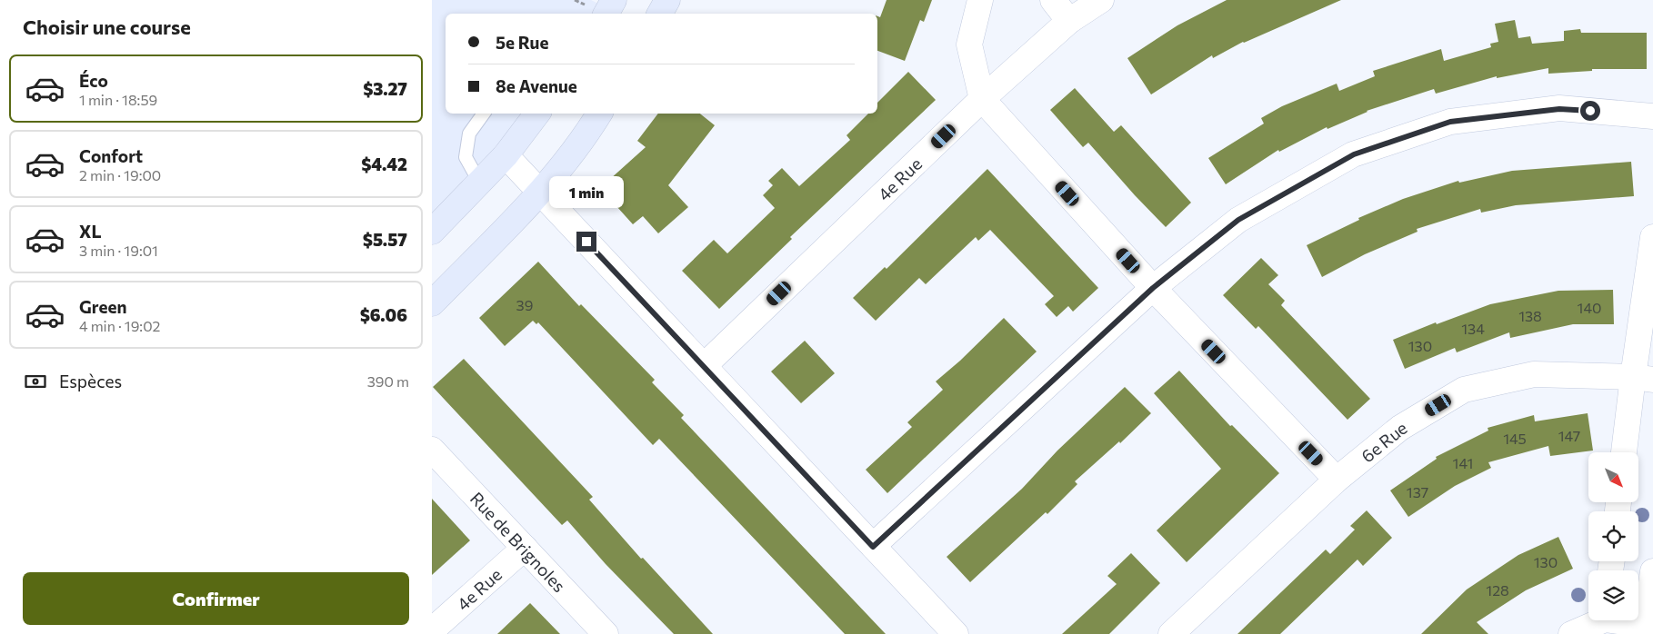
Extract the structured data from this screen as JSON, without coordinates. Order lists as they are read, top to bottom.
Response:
{
  "streets": {
    "street": ["4e Rue", "6e Rue", "Rue de Brignoles"]
  },
  "crossings": [
    ["4e Rue", "Rue de Brignoles"]
  ],
  "house_numbers": [
    "39",
    "140",
    "138",
    "134",
    "130",
    "147",
    "145",
    "141",
    "137",
    "130",
    "128"
  ],
  "north": "bottom right",
  "page": {
    "heading": "Choisir une course",
    "banner": ["5e Rue", "8e Avenue"],
    "list": [
      {
        "name": "Éco",
        "note": "1 min · 18:59",
        "value": "$3.27"
      },
      {
        "name": "Confort",
        "note": "2 min · 19:00",
        "value": "$4.42"
      },
      {
        "name": "XL",
        "note": "3 min · 19:01",
        "value": "$5.57"
      },
      {
        "name": "Green",
        "note": "4 min · 19:02",
        "value": "$6.06"
      }
    ],
    "bubble": "1 min",
    "pay": ["Espèces", "390 m"],
    "buttons": "Confirmer"
  }
}
